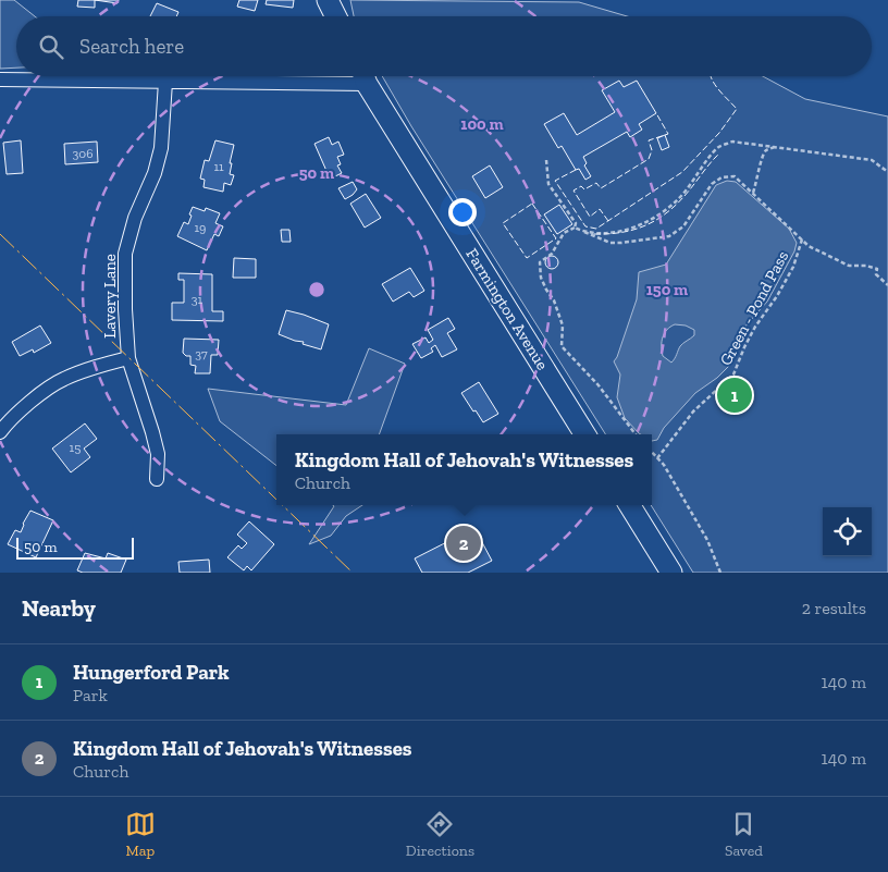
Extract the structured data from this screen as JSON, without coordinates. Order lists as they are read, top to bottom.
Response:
{
  "streets": {
    "main road": ["Farmington Avenue"],
    "street": ["Lavery Lane"],
    "path": ["Green - Pond Pass"]
  },
  "house_numbers": [
    "306",
    "11",
    "19",
    "31",
    "37",
    "15"
  ],
  "scale_bar": "50 m",
  "page": {
    "search": "Search here",
    "pins": ["1", "2"],
    "popup": ["Kingdom Hall of Jehovah's Witnesses", "Church"],
    "scale": "50 m",
    "heading": ["Nearby", "2 results"],
    "list": [
      {
        "mark": "1",
        "name": "Hungerford Park",
        "note": "Park",
        "value": "140 m"
      },
      {
        "mark": "2",
        "name": "Kingdom Hall of Jehovah's Witnesses",
        "note": "Church",
        "value": "140 m"
      }
    ],
    "nav": ["Map", "Directions", "Saved"]
  },
  "rings": ["100 m", "50 m", "150 m"]
}
